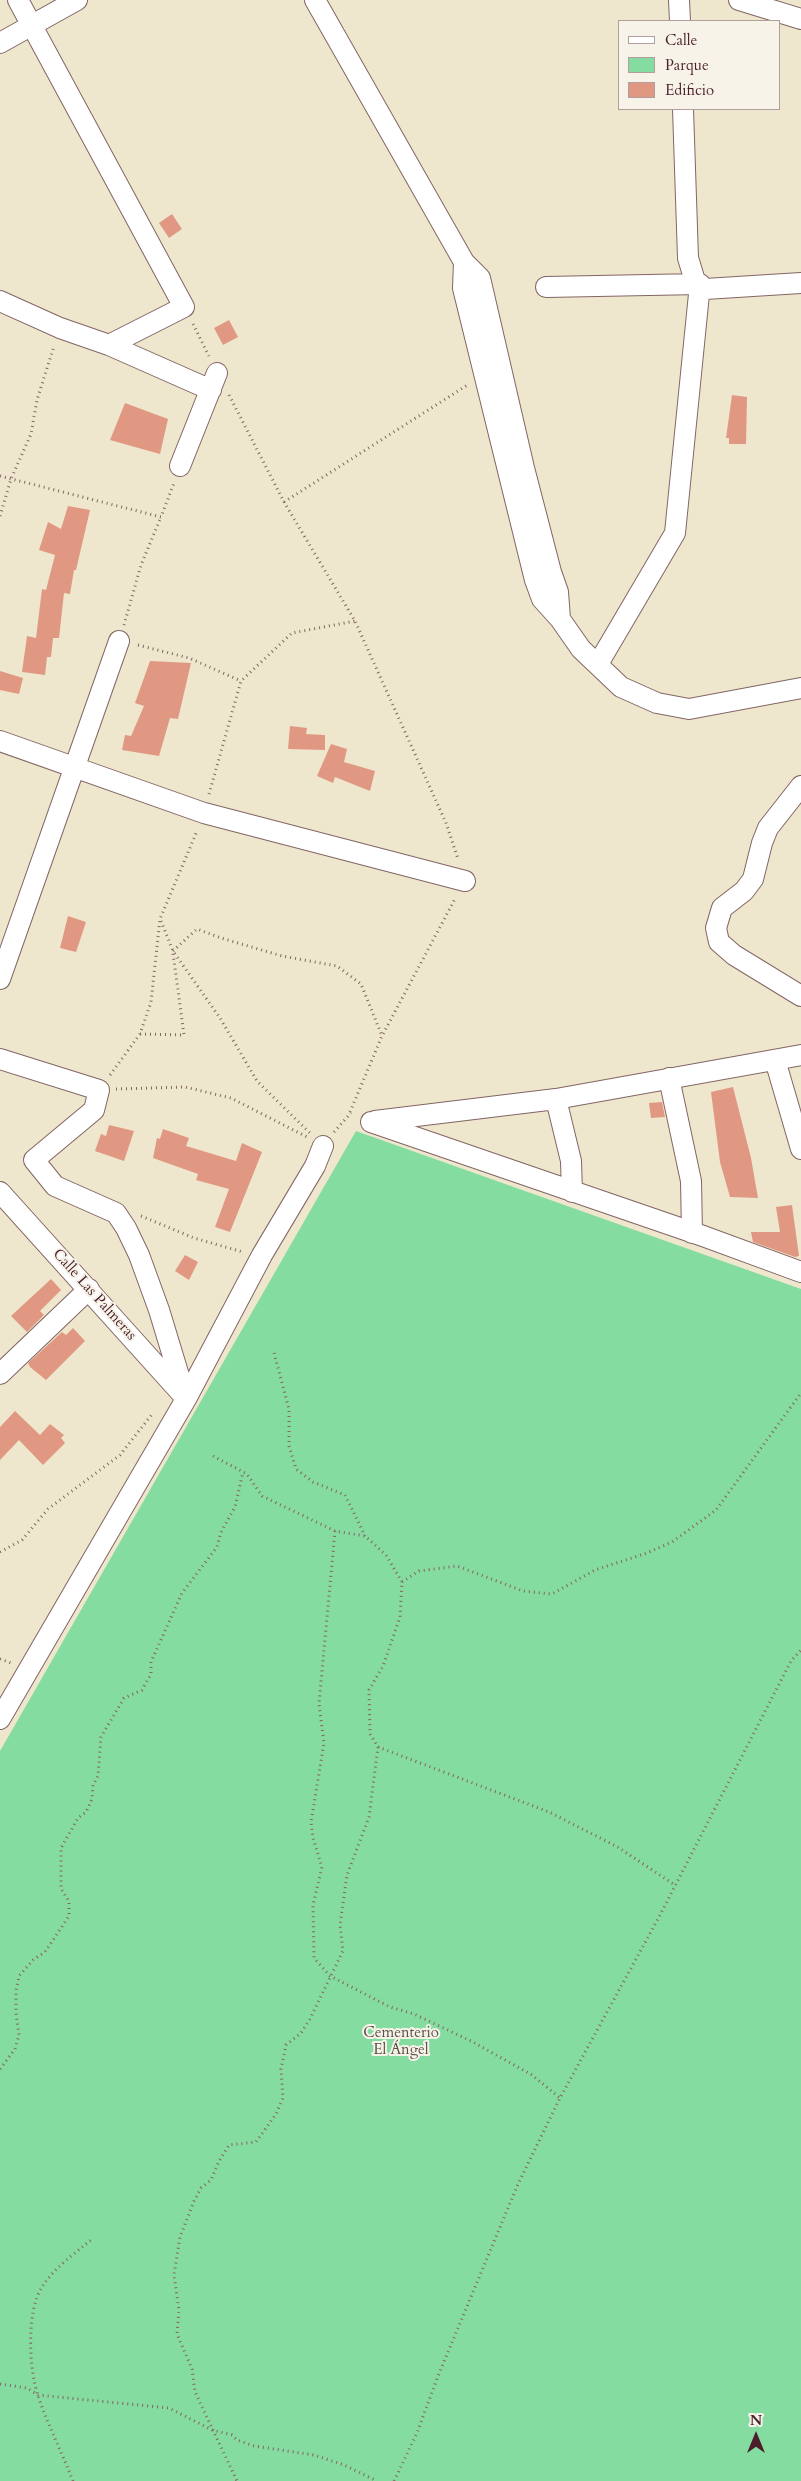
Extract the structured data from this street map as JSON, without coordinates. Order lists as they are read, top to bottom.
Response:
{
  "streets": {
    "street": ["Calle Las Palmeras"]
  },
  "parks": ["Cementerio El Ángel"],
  "legend": ["Calle", "Parque", "Edificio"],
  "north": "top"
}
